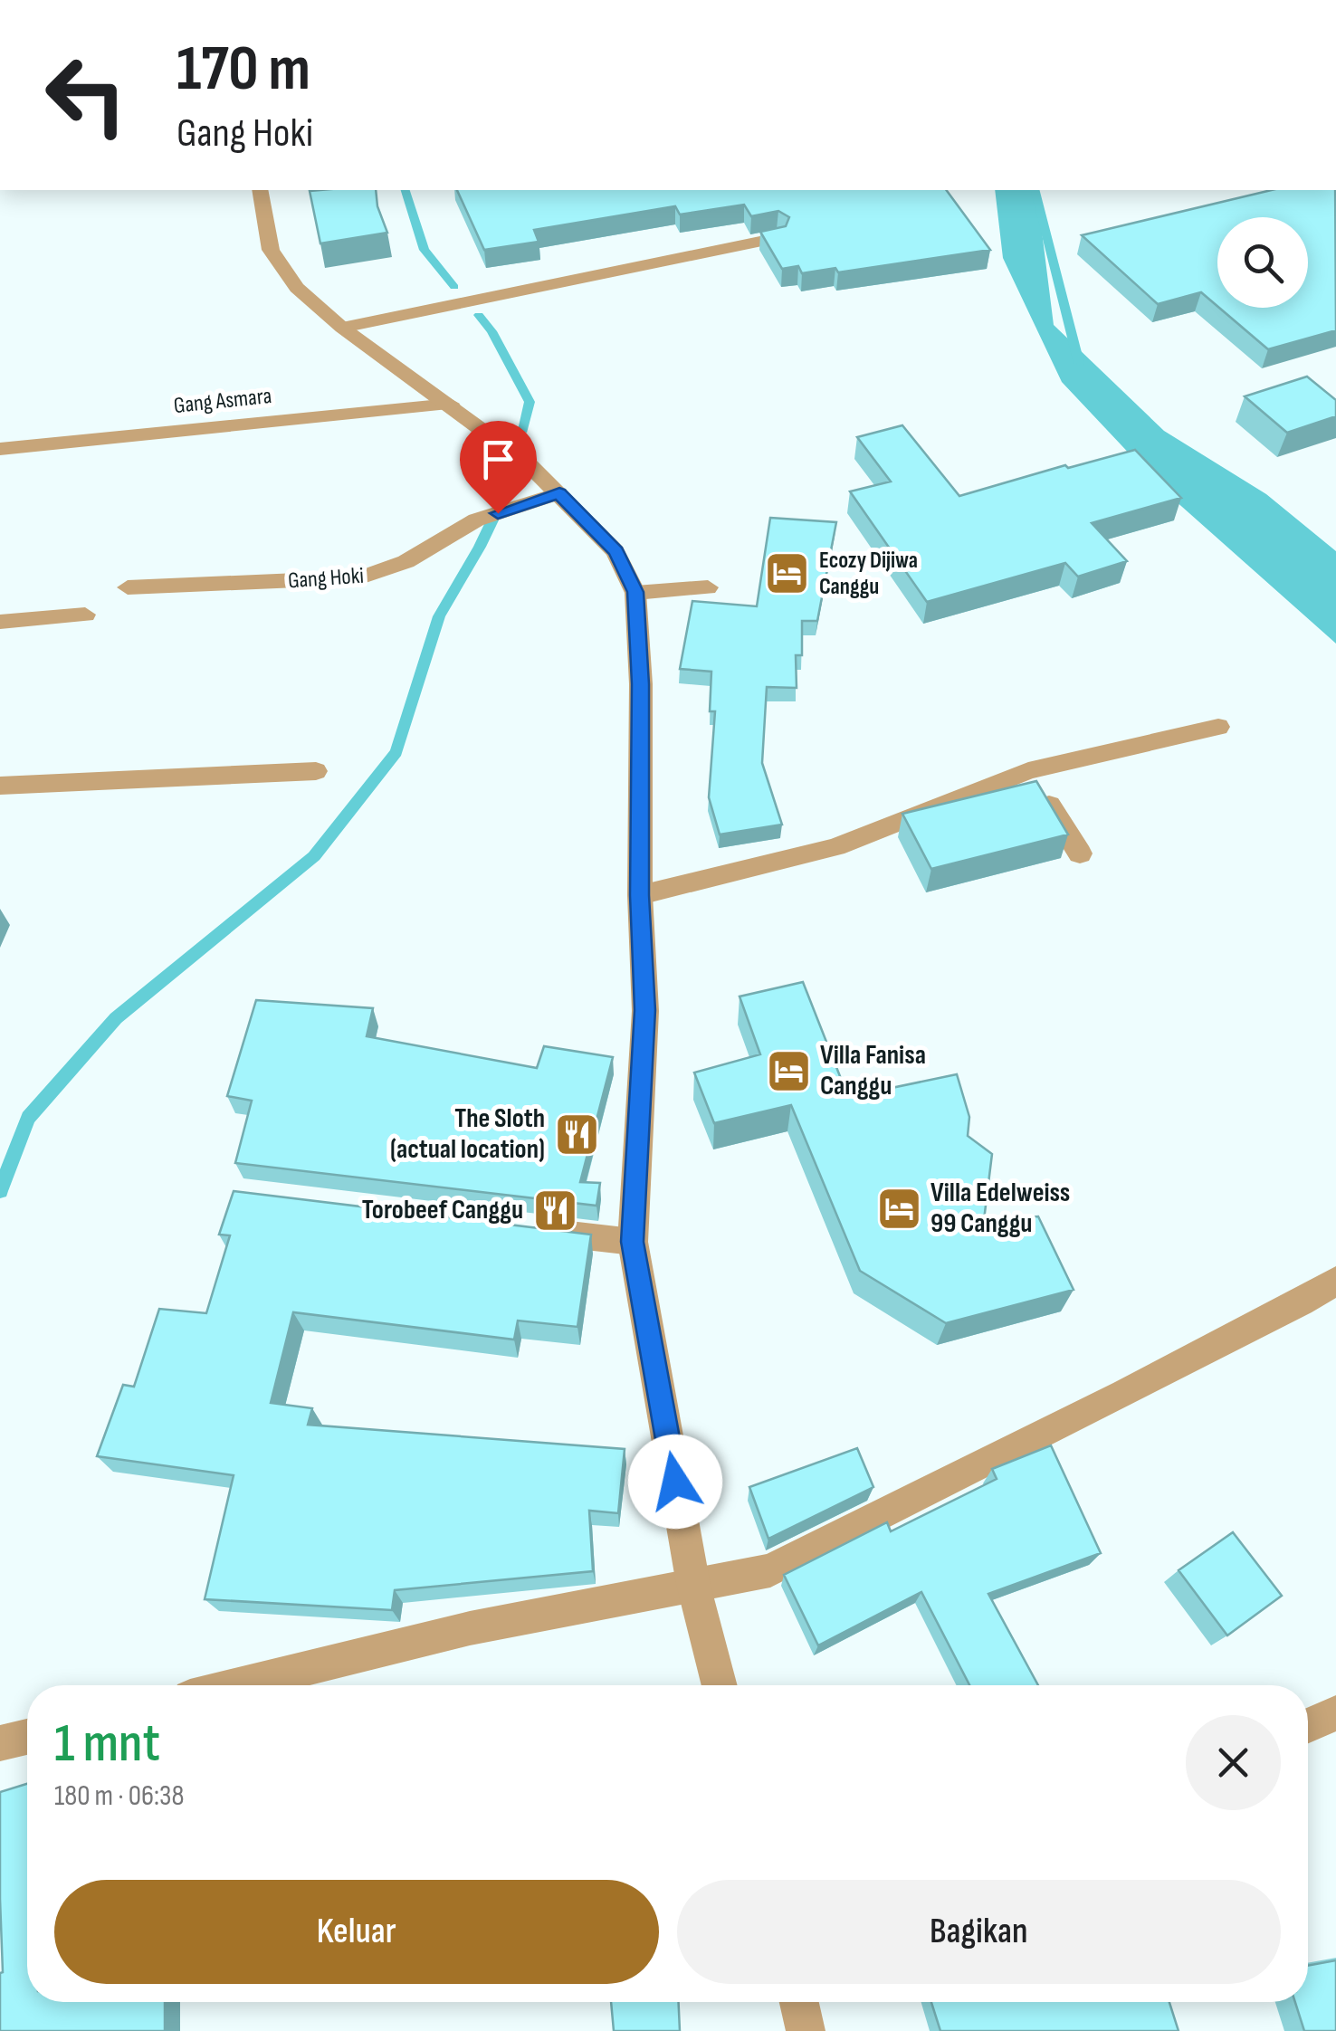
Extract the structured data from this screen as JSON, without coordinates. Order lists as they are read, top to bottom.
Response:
{
  "streets": {
    "street": ["Gang Asmara", "Gang Hoki"]
  },
  "places": {
    "hotel": ["Ecozy Dijiwa Canggu", "Villa Fanisa Canggu", "Villa Edelweiss 99 Canggu"],
    "restaurant": ["The Sloth (actual location)", "Torobeef Canggu"]
  },
  "page": {
    "turn": ["170 m", "Gang Hoki"],
    "heading": ["1 mnt", "180 m · 06:38"],
    "buttons": ["Keluar", "Bagikan"]
  }
}
